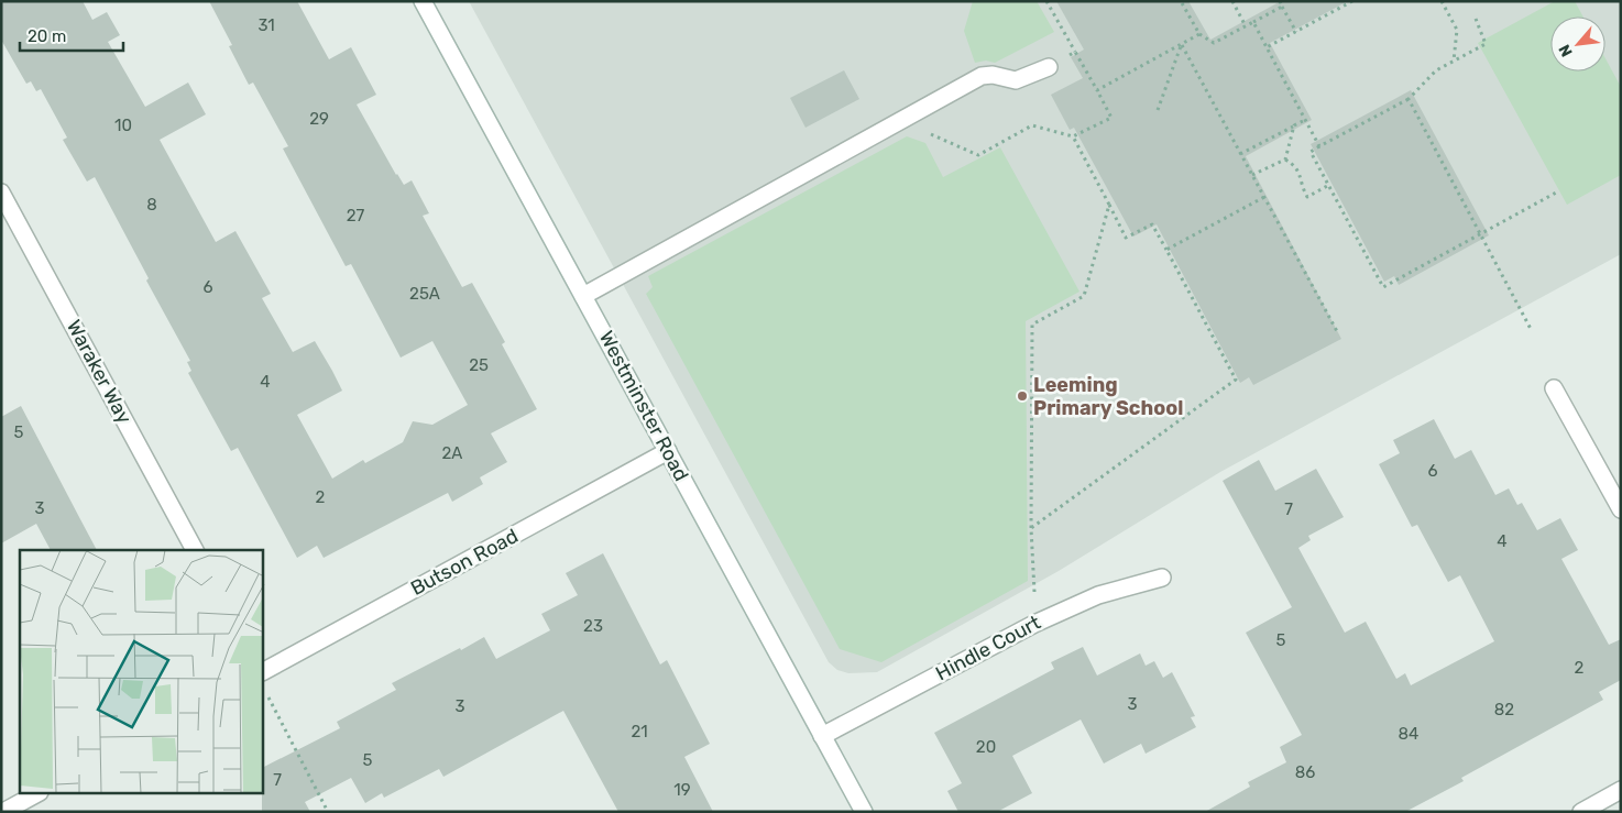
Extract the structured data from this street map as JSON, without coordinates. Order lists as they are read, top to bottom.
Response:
{
  "streets": {
    "street": [
      "Waraker Way",
      "Westminster Road",
      "Butson Road",
      "Hindle Court"
    ]
  },
  "crossings": [
    ["Westminster Road", "Butson Road"],
    ["Westminster Road", "Hindle Court"]
  ],
  "places": ["Leeming Primary School"],
  "house_numbers": [
    "31",
    "29",
    "10",
    "8",
    "27",
    "6",
    "25A",
    "25",
    "4",
    "5",
    "2A",
    "6",
    "2",
    "3",
    "7",
    "4",
    "23",
    "5",
    "2",
    "3",
    "3",
    "82",
    "21",
    "84",
    "20",
    "5",
    "86",
    "7",
    "19"
  ],
  "scale_bar": "20 m",
  "north": "bottom left"
}
